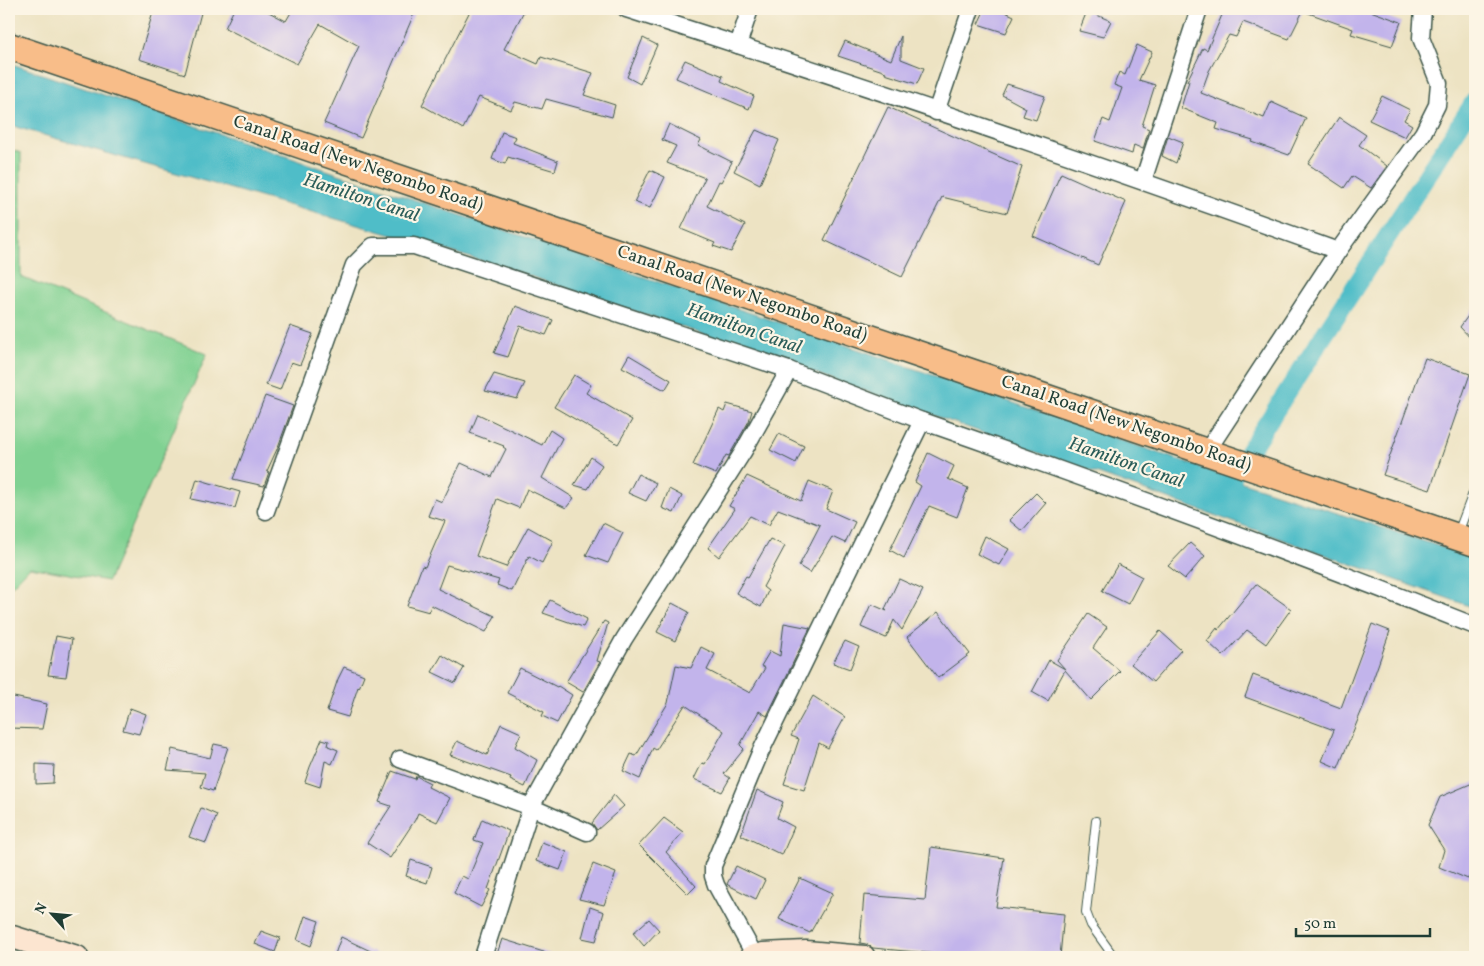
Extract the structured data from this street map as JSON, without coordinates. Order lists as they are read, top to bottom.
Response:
{
  "streets": {
    "main road": ["Canal Road (New Negombo Road)"]
  },
  "water": ["Hamilton Canal"],
  "scale_bar": "50 m",
  "north": "top left"
}
